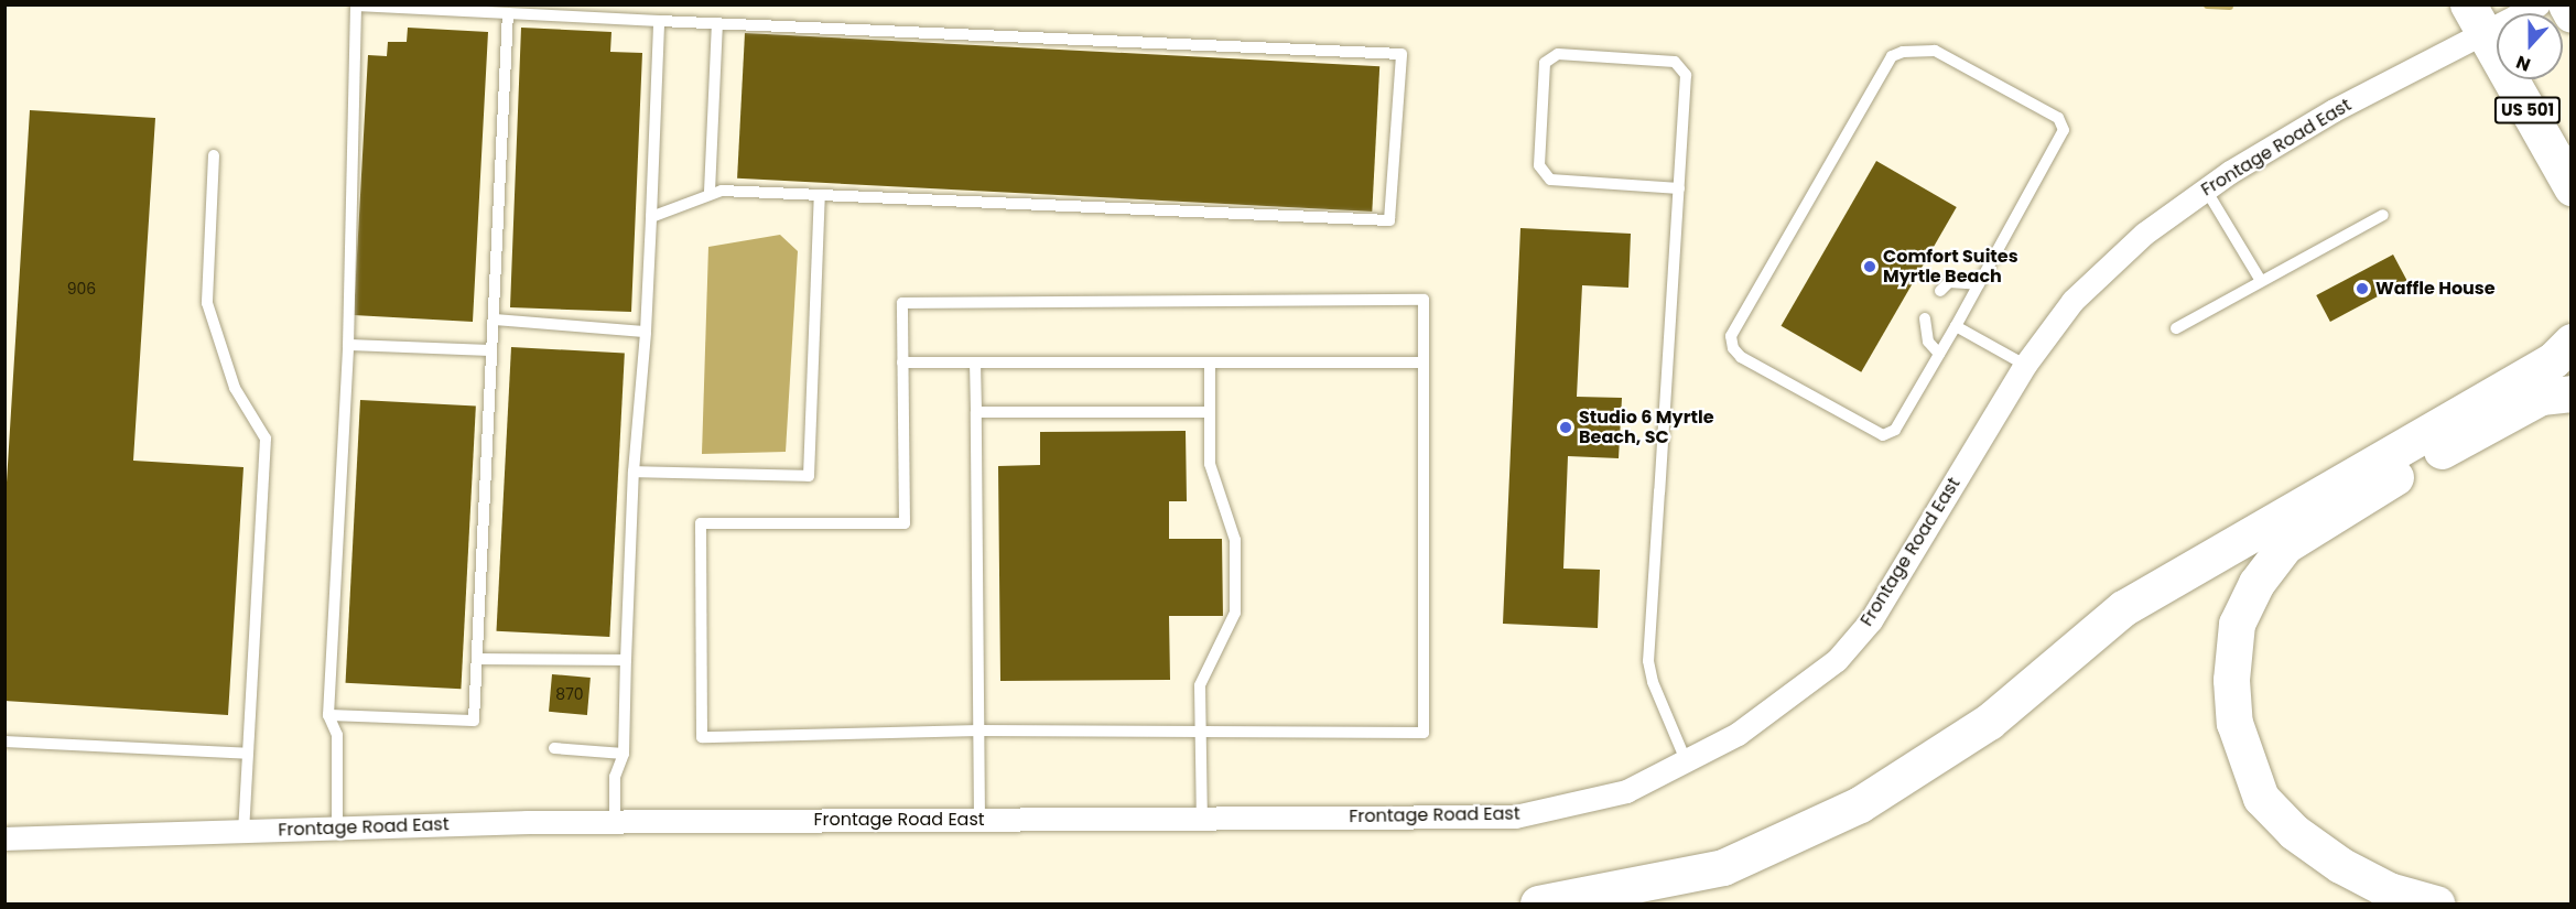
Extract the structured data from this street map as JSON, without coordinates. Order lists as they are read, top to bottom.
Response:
{
  "streets": {
    "main road": ["US 501"],
    "street": ["Frontage Road East"]
  },
  "crossings": [
    ["US 501", "Frontage Road East"]
  ],
  "places": ["Comfort Suites Myrtle Beach", "Waffle House", "Studio 6 Myrtle Beach, SC"],
  "house_numbers": ["906", "870"],
  "north": "bottom"
}
